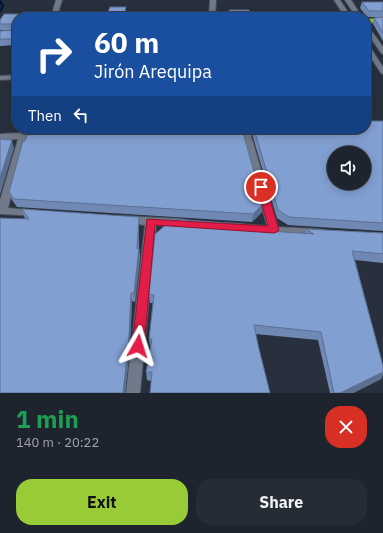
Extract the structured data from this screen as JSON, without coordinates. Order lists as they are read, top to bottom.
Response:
{
  "page": {
    "turn": ["60 m", "Jirón Arequipa"],
    "then": "Then",
    "heading": ["1 min", "140 m · 20:22"],
    "buttons": ["Exit", "Share"]
  }
}
